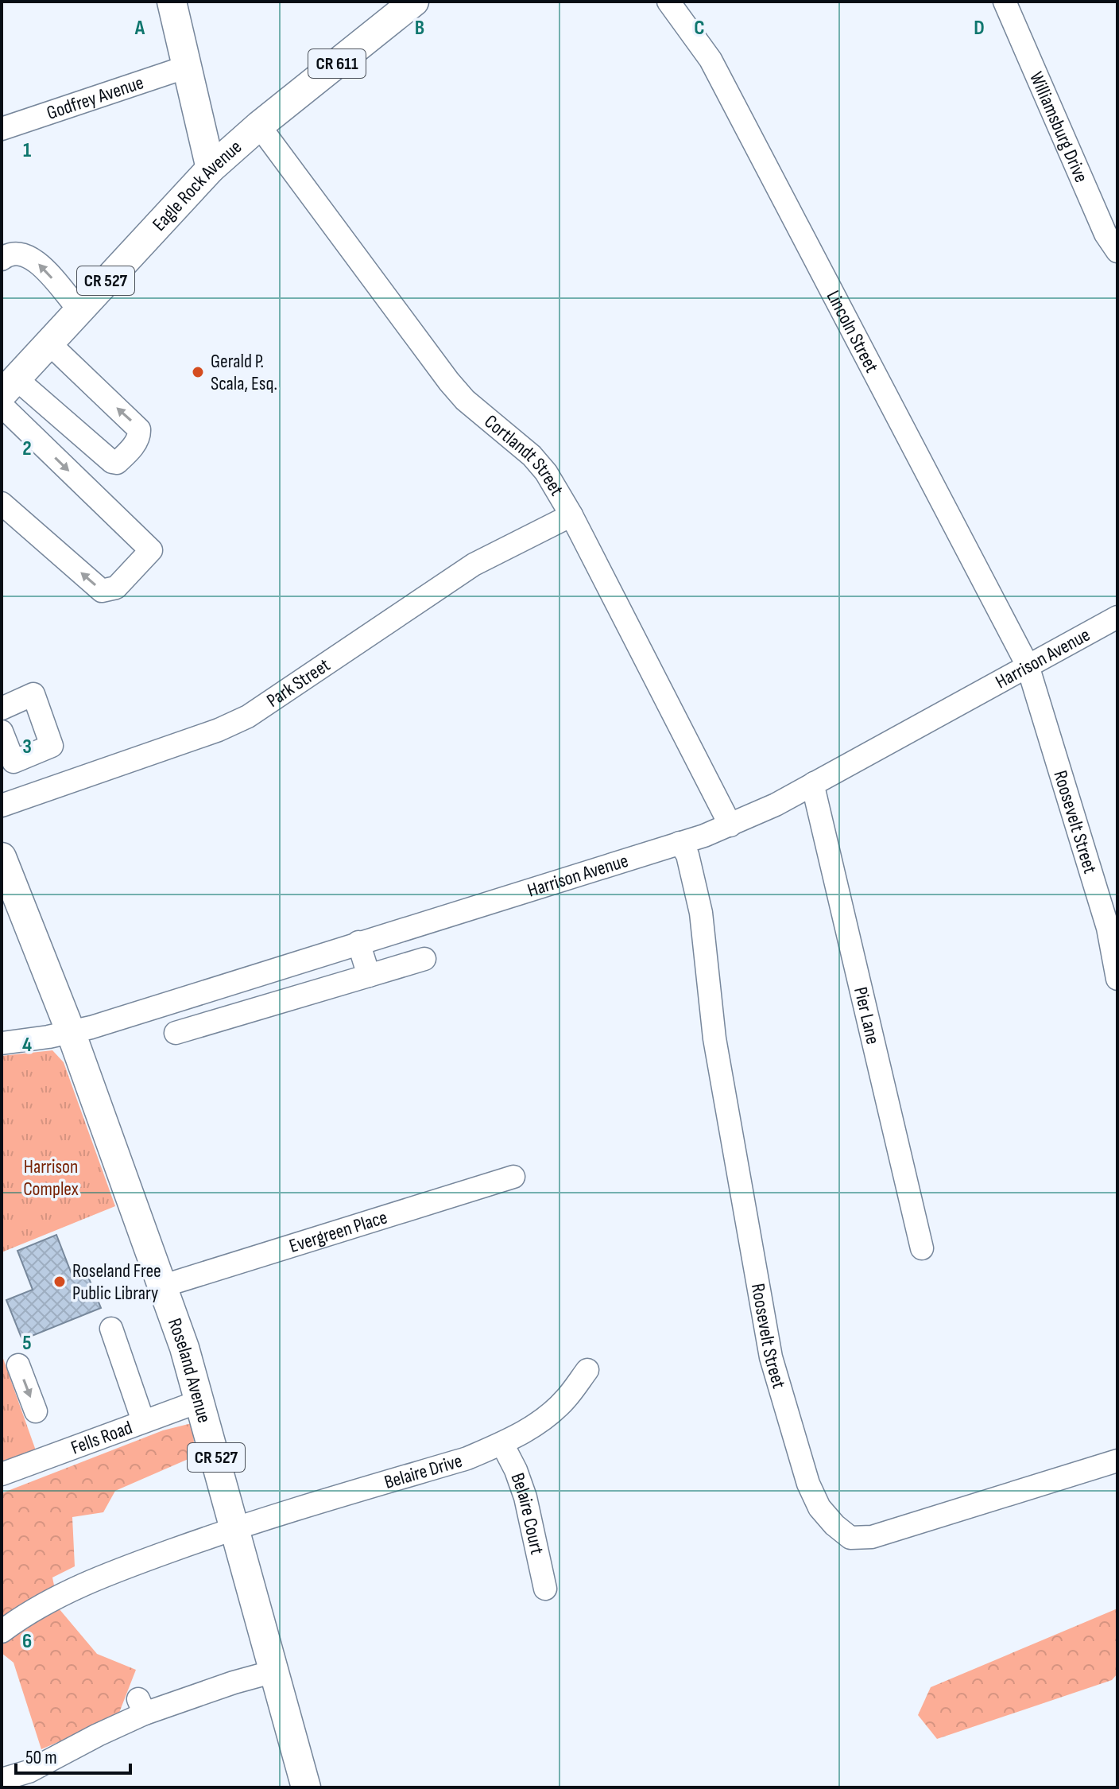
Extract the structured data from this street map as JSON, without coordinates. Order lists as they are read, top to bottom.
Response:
{
  "streets": {
    "main road": [
      "CR 611",
      "Eagle Rock Avenue",
      "CR 527",
      "Roseland Avenue"
    ],
    "street": [
      "Godfrey Avenue",
      "Williamsburg Drive",
      "Lincoln Street",
      "Cortlandt Street",
      "Harrison Avenue",
      "Park Street",
      "Roosevelt Street",
      "Pier Lane",
      "Evergreen Place",
      "Fells Road",
      "Belaire Drive",
      "Belaire Court"
    ]
  },
  "crossings": [
    ["Eagle Rock Avenue", "Cortlandt Street"],
    ["Lincoln Street", "Harrison Avenue"],
    ["Lincoln Street", "Roosevelt Street"],
    ["Cortlandt Street", "Harrison Avenue"],
    ["Cortlandt Street", "Park Street"],
    ["Harrison Avenue", "Roosevelt Street"],
    ["Harrison Avenue", "Pier Lane"],
    ["Harrison Avenue", "Roseland Avenue"],
    ["Evergreen Place", "Roseland Avenue"],
    ["Roseland Avenue", "Fells Road"],
    ["Roseland Avenue", "Belaire Drive"],
    ["Belaire Drive", "Belaire Court"]
  ],
  "parks": ["Harrison Complex"],
  "places": ["Gerald P. Scala, Esq.", "Roseland Free Public Library"],
  "scale_bar": "50 m",
  "grid": {
    "columns": [
      "A",
      "B",
      "C",
      "D"
    ],
    "rows": [
      "1",
      "2",
      "3",
      "4",
      "5",
      "6"
    ]
  }
}
